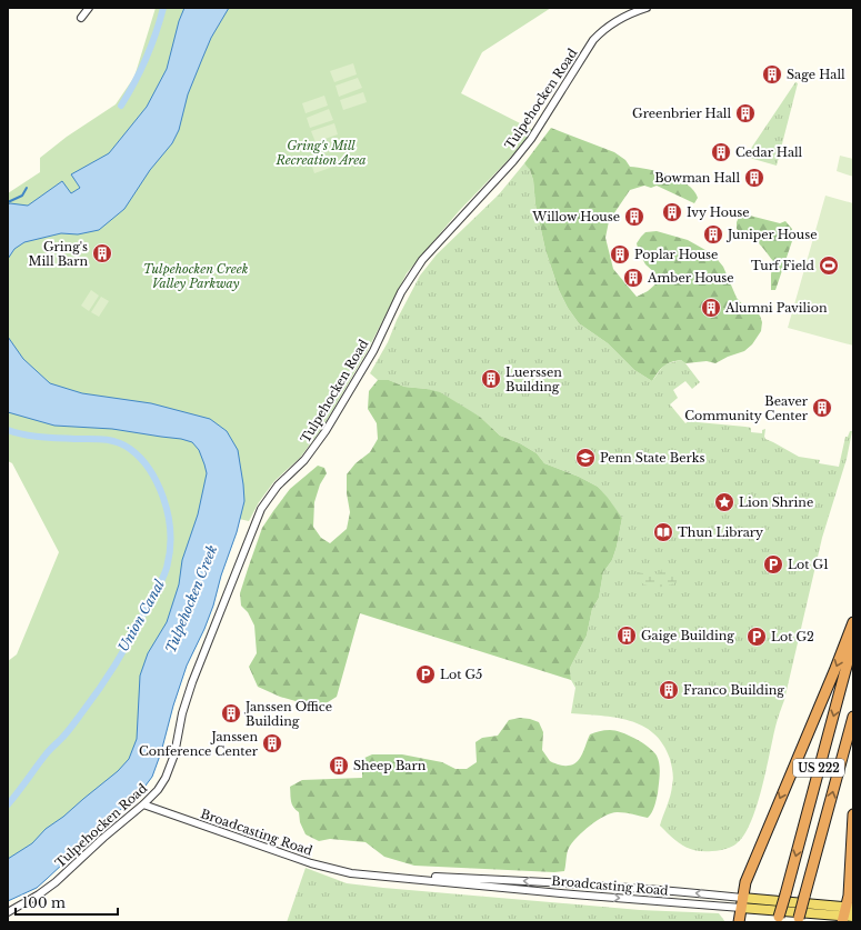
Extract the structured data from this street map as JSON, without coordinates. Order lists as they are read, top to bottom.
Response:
{
  "streets": {
    "highway": ["US 222"],
    "main road": ["Broadcasting Road"],
    "street": ["Tulpehocken Road"]
  },
  "crossings": [
    ["Tulpehocken Road", "Broadcasting Road"]
  ],
  "water": ["Tulpehocken Creek", "Union Canal"],
  "parks": ["Gring's Mill Recreation Area", "Tulpehocken Creek Valley Parkway"],
  "places": {
    "building": [
      "Sage Hall",
      "Greenbrier Hall",
      "Cedar Hall",
      "Bowman Hall",
      "Ivy House",
      "Willow House",
      "Juniper House",
      "Gring's Mill Barn",
      "Poplar House",
      "Amber House",
      "Alumni Pavilion",
      "Luerssen Building",
      "Beaver Community Center",
      "Gaige Building",
      "Franco Building",
      "Janssen Office Building",
      "Janssen Conference Center",
      "Sheep Barn"
    ],
    "sports": ["Turf Field"],
    "school or university": ["Penn State Berks"],
    "place": ["Lion Shrine"],
    "library": ["Thun Library"],
    "parking": ["Lot G1", "Lot G2", "Lot G5"]
  },
  "scale_bar": "100 m"
}
